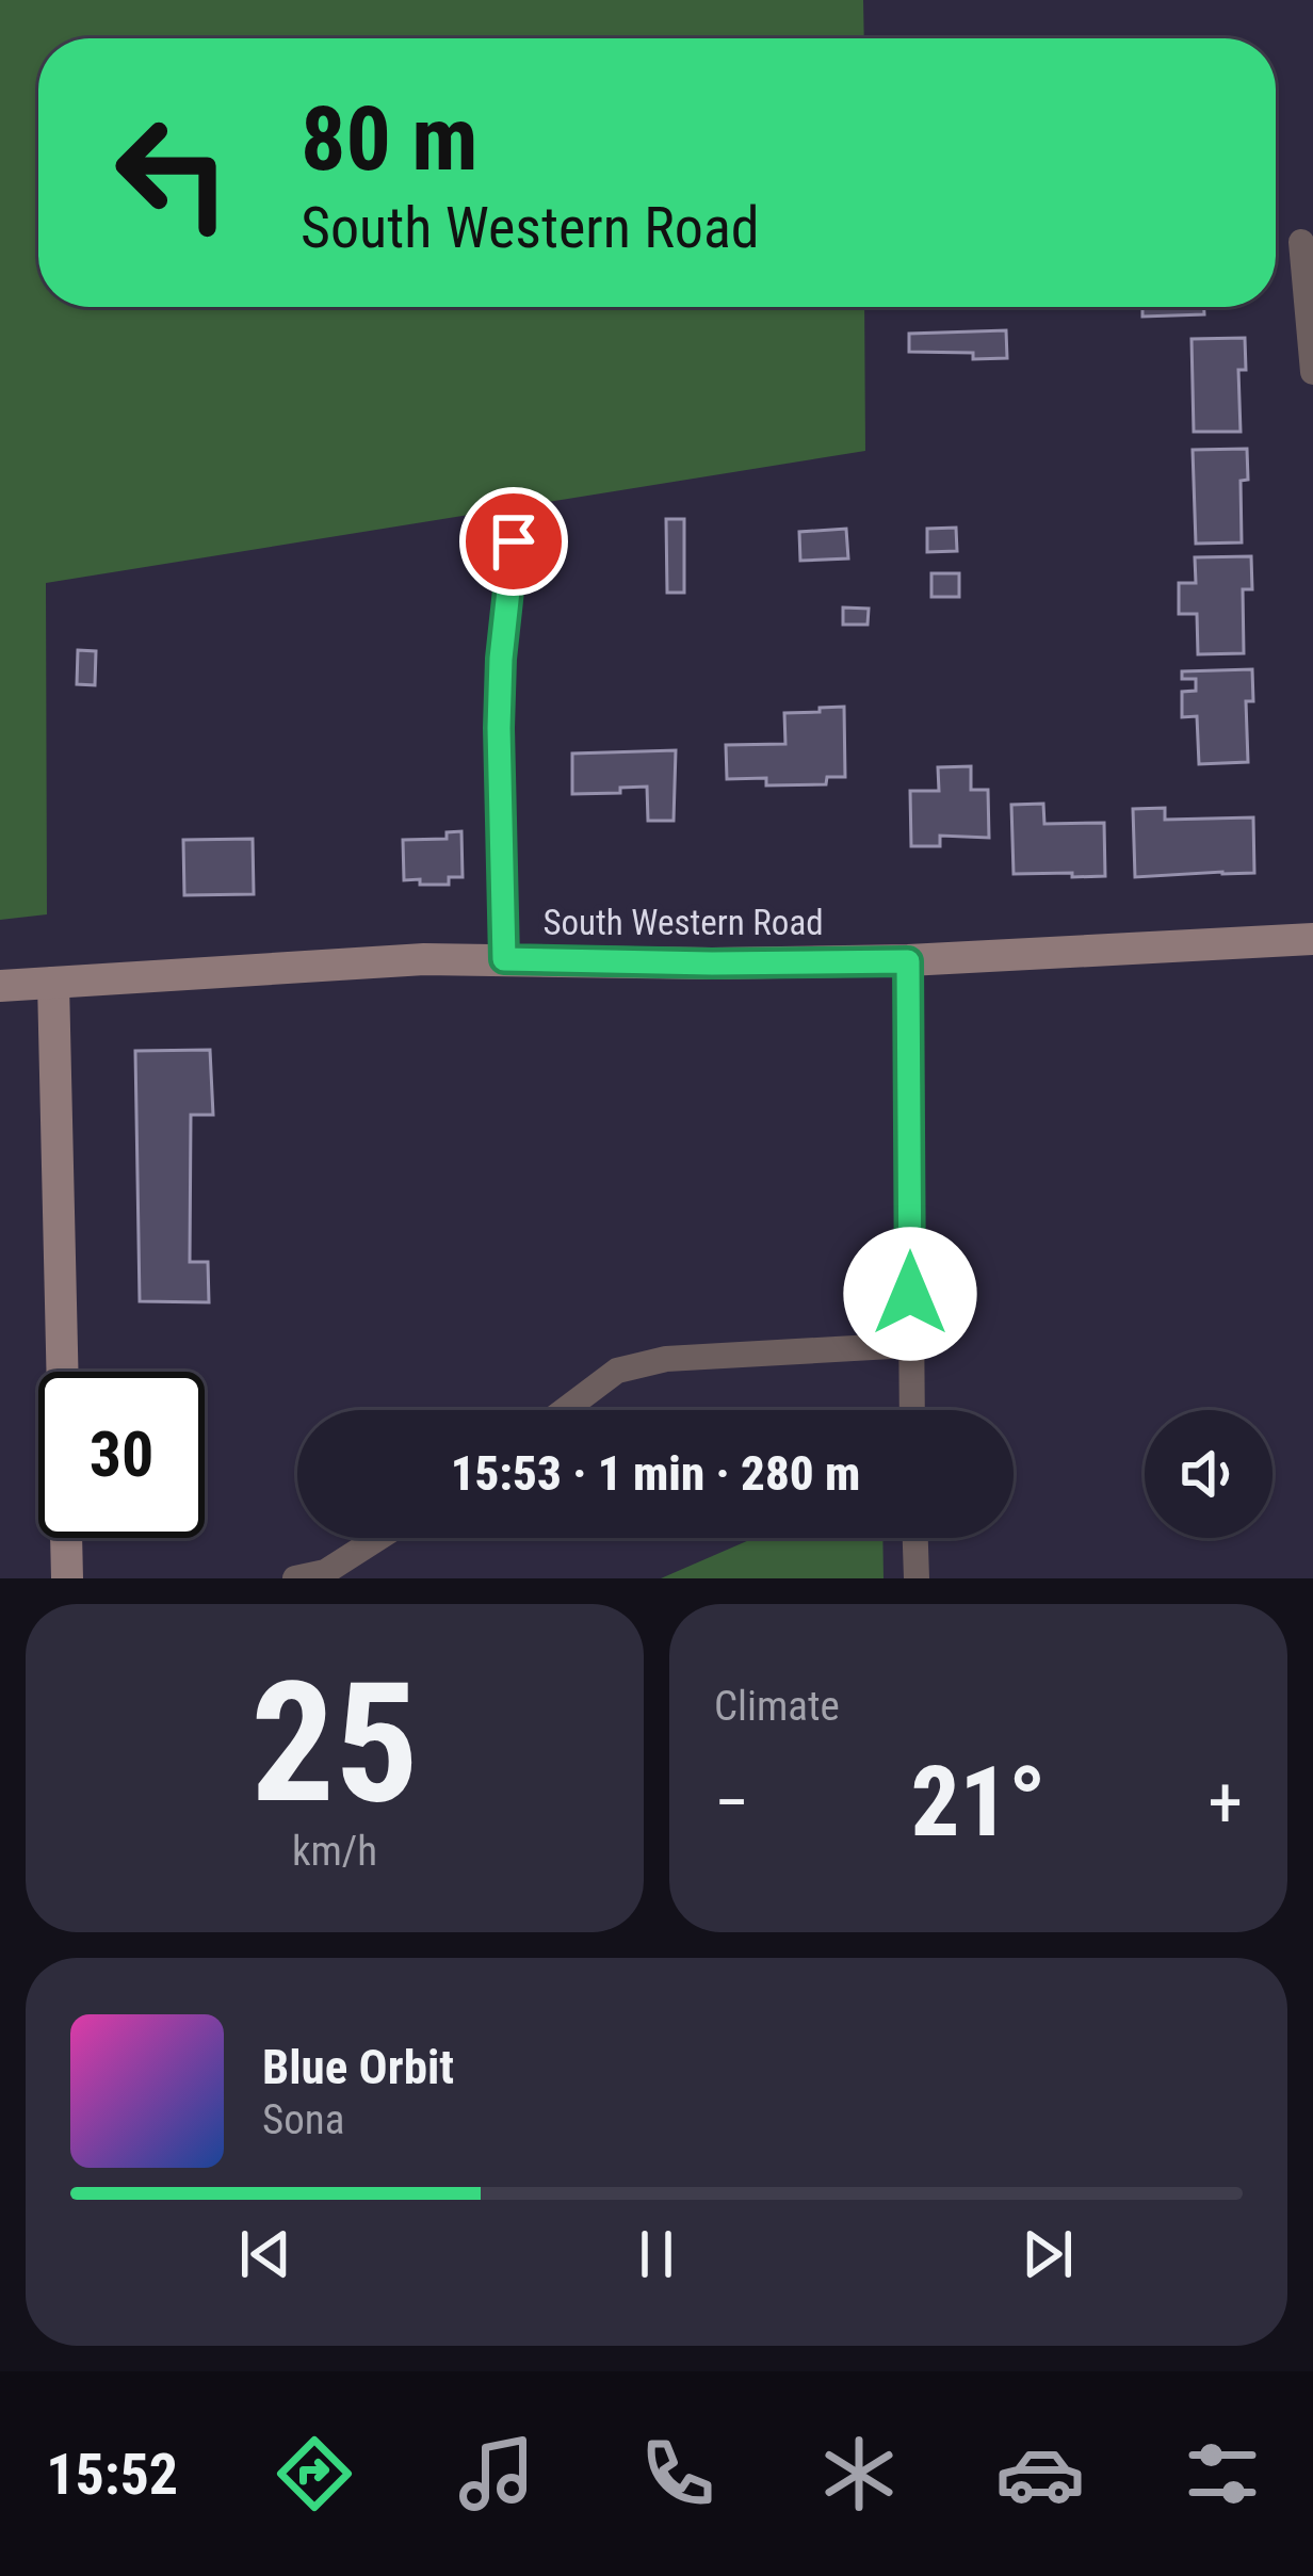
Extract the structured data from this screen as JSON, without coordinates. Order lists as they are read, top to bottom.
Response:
{
  "streets": {
    "main road": ["South Western Road"]
  },
  "page": {
    "turn": ["80 m", "South Western Road"],
    "limit": "30",
    "trip": "15:53 · 1 min · 280 m",
    "tile": [
      ["25", "km/h"],
      "Climate"
    ],
    "heat": ["−", "21°", "+"],
    "song": ["Blue Orbit", "Sona"],
    "tabs": "15:52"
  }
}
